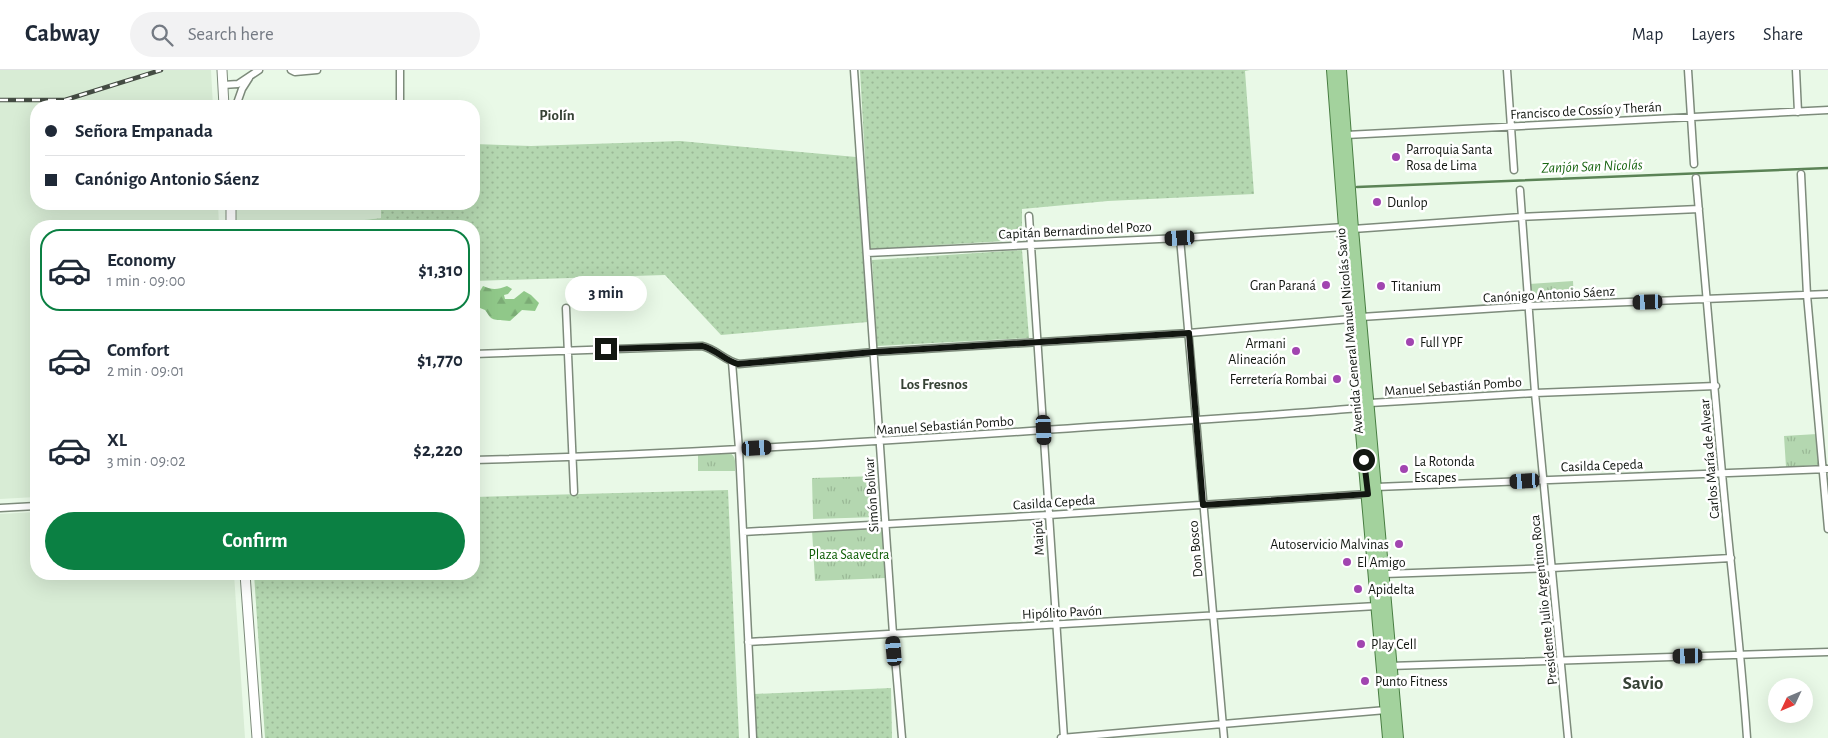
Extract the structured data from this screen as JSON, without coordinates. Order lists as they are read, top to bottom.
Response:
{
  "streets": {
    "main road": ["Avenida General Manuel Nicolás Savio"],
    "street": [
      "Francisco de Cossío y Therán",
      "Capitán Bernardino del Pozo",
      "Canónigo Antonio Sáenz",
      "Manuel Sebastián Pombo",
      "Carlos María de Alvear",
      "Casilda Cepeda",
      "Simón Bolívar",
      "Maipú",
      "Don Bosco",
      "Presidente Julio Argentino Roca",
      "Hipólito Pavón"
    ]
  },
  "crossings": [
    ["Francisco de Cossío y Therán", "Avenida General Manuel Nicolás Savio"],
    ["Capitán Bernardino del Pozo", "Avenida General Manuel Nicolás Savio"],
    ["Capitán Bernardino del Pozo", "Carlos María de Alvear"],
    ["Capitán Bernardino del Pozo", "Simón Bolívar"],
    ["Capitán Bernardino del Pozo", "Maipú"],
    ["Capitán Bernardino del Pozo", "Don Bosco"],
    ["Capitán Bernardino del Pozo", "Presidente Julio Argentino Roca"],
    ["Canónigo Antonio Sáenz", "Avenida General Manuel Nicolás Savio"],
    ["Canónigo Antonio Sáenz", "Carlos María de Alvear"],
    ["Canónigo Antonio Sáenz", "Simón Bolívar"],
    ["Canónigo Antonio Sáenz", "Maipú"],
    ["Canónigo Antonio Sáenz", "Don Bosco"],
    ["Canónigo Antonio Sáenz", "Presidente Julio Argentino Roca"],
    ["Avenida General Manuel Nicolás Savio", "Manuel Sebastián Pombo"],
    ["Avenida General Manuel Nicolás Savio", "Casilda Cepeda"],
    ["Avenida General Manuel Nicolás Savio", "Hipólito Pavón"],
    ["Manuel Sebastián Pombo", "Carlos María de Alvear"],
    ["Manuel Sebastián Pombo", "Simón Bolívar"],
    ["Manuel Sebastián Pombo", "Maipú"],
    ["Manuel Sebastián Pombo", "Don Bosco"],
    ["Manuel Sebastián Pombo", "Presidente Julio Argentino Roca"],
    ["Carlos María de Alvear", "Casilda Cepeda"],
    ["Casilda Cepeda", "Simón Bolívar"],
    ["Casilda Cepeda", "Maipú"],
    ["Casilda Cepeda", "Don Bosco"],
    ["Casilda Cepeda", "Presidente Julio Argentino Roca"],
    ["Simón Bolívar", "Hipólito Pavón"],
    ["Maipú", "Hipólito Pavón"],
    ["Don Bosco", "Hipólito Pavón"]
  ],
  "districts": ["Piolín", "Los Fresnos", "Savio"],
  "water": ["Zanjón San Nicolás"],
  "parks": ["Plaza Saavedra"],
  "places": [
    "Parroquia Santa Rosa de Lima",
    "Dunlop",
    "Gran Paraná",
    "Titanium",
    "Full YPF",
    "Armani Alineación",
    "Ferretería Rombai",
    "La Rotonda Escapes",
    "Autoservicio Malvinas",
    "El Amigo",
    "Apidelta",
    "Play Cell",
    "Punto Fitness"
  ],
  "north": "bottom left",
  "page": {
    "header": "Cabway",
    "search": "Search here",
    "nav": ["Map", "Layers", "Share"],
    "banner": ["Señora Empanada", "Canónigo Antonio Sáenz"],
    "list": [
      {
        "name": "Economy",
        "note": "1 min · 09:00",
        "value": "$1,310"
      },
      {
        "name": "Comfort",
        "note": "2 min · 09:01",
        "value": "$1,770"
      },
      {
        "name": "XL",
        "note": "3 min · 09:02",
        "value": "$2,220"
      }
    ],
    "bubble": "3 min",
    "buttons": "Confirm"
  }
}
